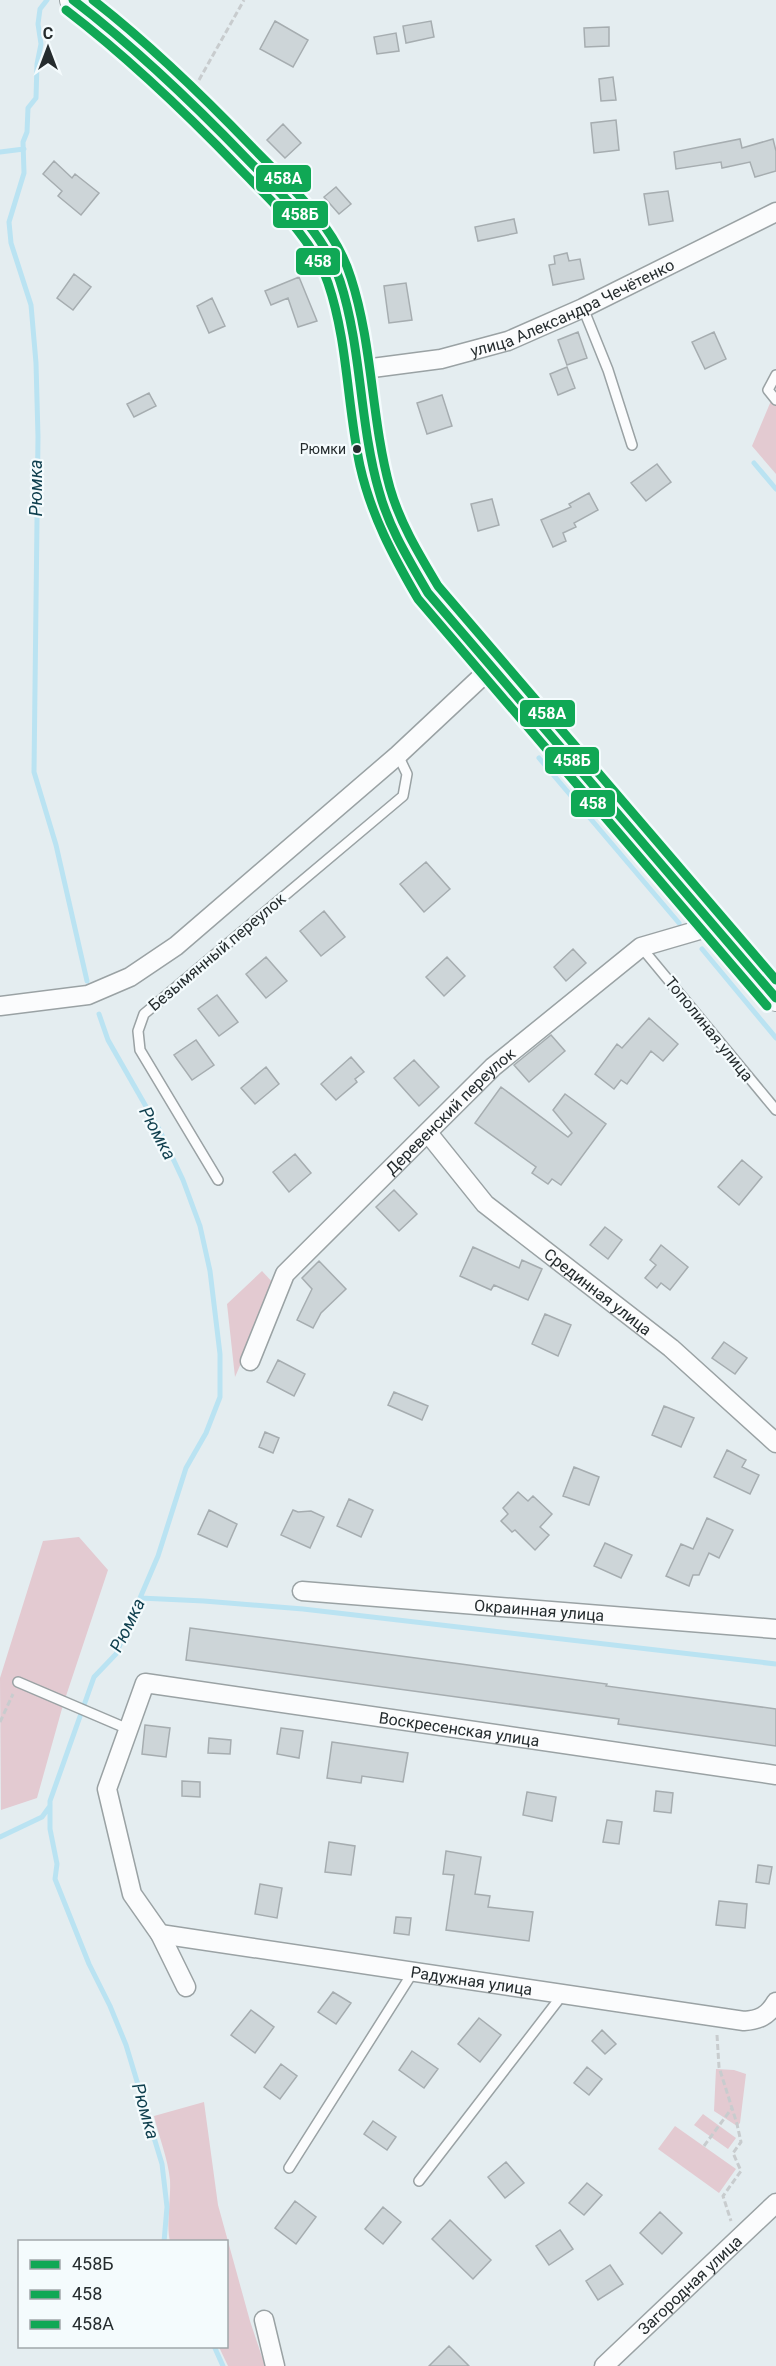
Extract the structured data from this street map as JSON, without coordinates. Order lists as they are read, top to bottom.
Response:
{
  "streets": {
    "street": [
      "улица Александра Чечётенко",
      "Деревенский переулок",
      "Срединная улица",
      "Окраинная улица",
      "Воскресенская улица",
      "Радужная улица",
      "Загородная улица"
    ],
    "lane": ["Безымянный переулок", "Тополиная улица"]
  },
  "crossings": [
    ["Тополиная улица", "Деревенский переулок"],
    ["Деревенский переулок", "Срединная улица"]
  ],
  "water": ["Рюмка"],
  "places": ["Рюмки"],
  "lines": ["transit line 458Б", "transit line 458А", "transit line 458"],
  "legend": ["458Б", "458", "458А"],
  "north": "top"
}
